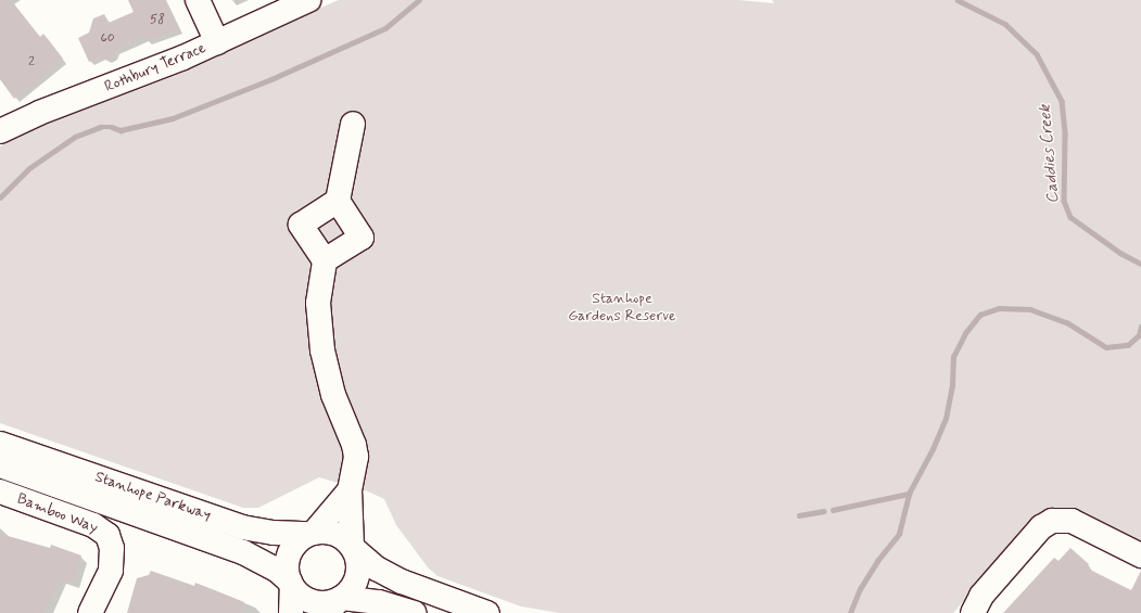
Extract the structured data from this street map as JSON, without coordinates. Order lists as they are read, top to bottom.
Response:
{
  "streets": {
    "main road": ["Rothbury Terrace", "Stanhope Parkway", "Bamboo Way"]
  },
  "water": ["Caddies Creek"],
  "parks": ["Stanhope Gardens Reserve"],
  "house_numbers": ["58", "60", "2"]
}
